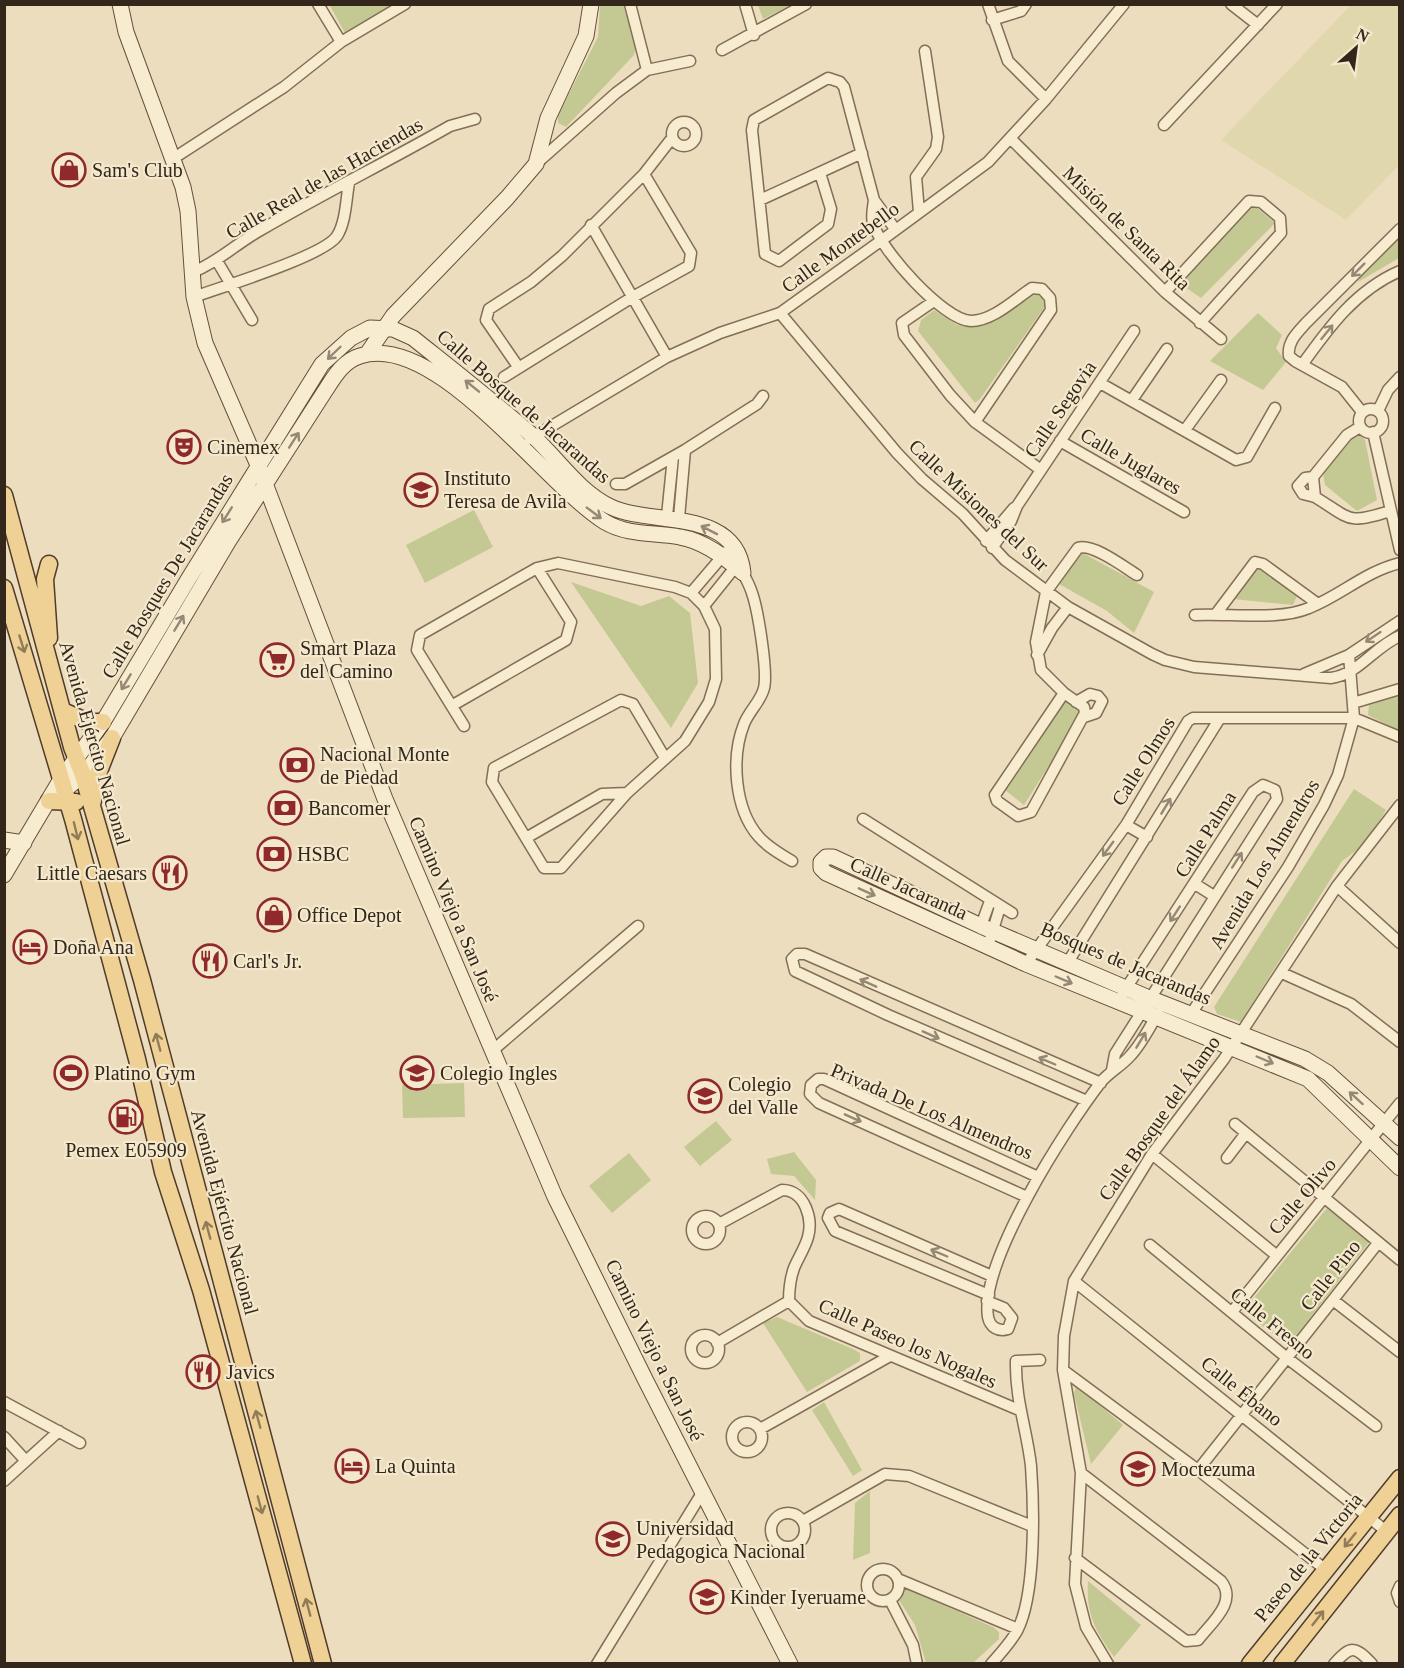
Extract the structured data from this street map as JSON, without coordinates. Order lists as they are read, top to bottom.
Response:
{
  "streets": {
    "main road": ["Avenida Ejército Nacional", "Paseo de la Victoria"],
    "street": [
      "Calle Real de las Haciendas",
      "Misión de Santa Rita",
      "Calle Montebello",
      "Calle Bosque de Jacarandas",
      "Calle Segovia",
      "Calle Juglares",
      "Calle Misiones del Sur",
      "Calle Bosques De Jacarandas",
      "Calle Olmos",
      "Calle Palma",
      "Avenida Los Almendros",
      "Calle Jacaranda",
      "Camino Viejo a San José",
      "Bosques de Jacarandas",
      "Privada De Los Almendros",
      "Calle Bosque del Álamo",
      "Calle Olivo",
      "Calle Pino",
      "Calle Fresno",
      "Calle Paseo los Nogales",
      "Calle Ébano"
    ]
  },
  "crossings": [
    ["Calle Real de las Haciendas", "Camino Viejo a San José"],
    ["Misión de Santa Rita", "Calle Montebello"],
    ["Calle Montebello", "Calle Bosque de Jacarandas"],
    ["Calle Montebello", "Calle Misiones del Sur"],
    ["Calle Bosque de Jacarandas", "Calle Bosques De Jacarandas"],
    ["Calle Segovia", "Calle Juglares"],
    ["Calle Segovia", "Calle Misiones del Sur"],
    ["Calle Misiones del Sur", "Avenida Los Almendros"],
    ["Calle Bosques De Jacarandas", "Avenida Ejército Nacional"],
    ["Calle Bosques De Jacarandas", "Camino Viejo a San José"],
    ["Calle Olmos", "Calle Jacaranda"],
    ["Calle Olmos", "Bosques de Jacarandas"],
    ["Calle Palma", "Calle Jacaranda"],
    ["Calle Palma", "Bosques de Jacarandas"],
    ["Avenida Los Almendros", "Bosques de Jacarandas"],
    ["Calle Jacaranda", "Bosques de Jacarandas"],
    ["Calle Jacaranda", "Calle Bosque del Álamo"],
    ["Calle Jacaranda", "Calle Olivo"],
    ["Bosques de Jacarandas", "Calle Bosque del Álamo"],
    ["Bosques de Jacarandas", "Calle Olivo"],
    ["Calle Bosque del Álamo", "Calle Ébano"],
    ["Calle Olivo", "Calle Fresno"],
    ["Calle Pino", "Calle Fresno"],
    ["Calle Pino", "Calle Ébano"],
    ["Calle Ébano", "Paseo de la Victoria"]
  ],
  "places": {
    "shop": ["Sam's Club", "Office Depot"],
    "theatre": ["Cinemex"],
    "school or university": [
      "Instituto Teresa de Avila",
      "Colegio Ingles",
      "Colegio del Valle",
      "Moctezuma",
      "Universidad Pedagogica Nacional",
      "Kinder Iyeruame"
    ],
    "supermarket": ["Smart Plaza del Camino"],
    "bank": ["Nacional Monte de Piedad", "Bancomer", "HSBC"],
    "restaurant": ["Little Caesars", "Carl's Jr.", "Javics"],
    "hotel": ["Doña Ana", "La Quinta"],
    "sports": ["Platino Gym"],
    "fuel station": ["Pemex E05909"]
  },
  "north": "top right"
}
